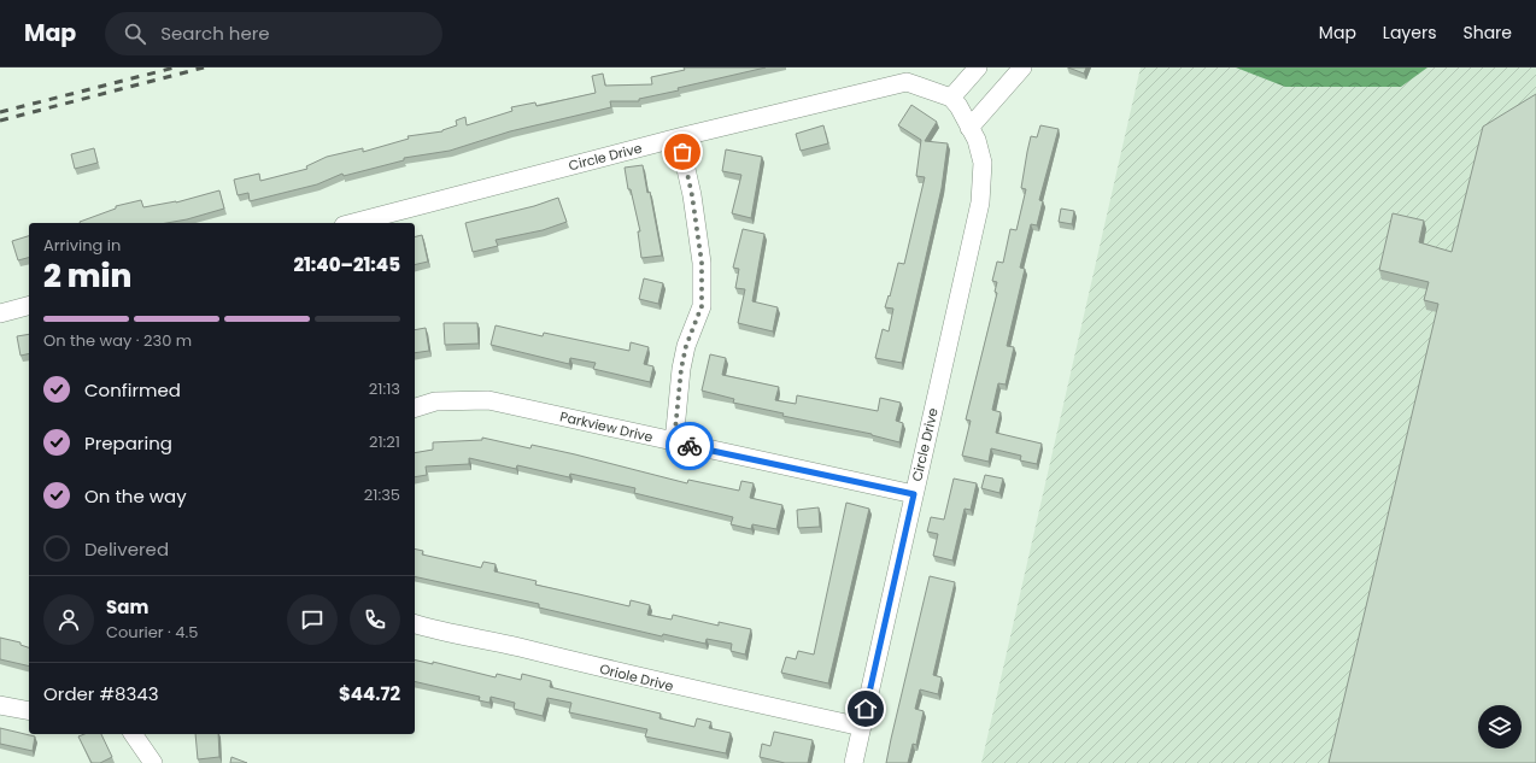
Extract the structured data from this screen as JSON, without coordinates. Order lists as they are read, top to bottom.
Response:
{
  "streets": {
    "street": ["Circle Drive", "Parkview Drive", "Oriole Drive"]
  },
  "crossings": [
    ["Circle Drive", "Parkview Drive"],
    ["Circle Drive", "Oriole Drive"]
  ],
  "page": {
    "header": "Map",
    "search": "Search here",
    "nav": ["Map", "Layers", "Share"],
    "heading": ["2 min", "Arriving in", "21:40–21:45"],
    "panel": [
      "Sam",
      "Courier · 4.5",
      "Order #8343",
      "$44.72"
    ],
    "bar": "On the way · 230 m",
    "list": [
      ["Confirmed", "21:13"],
      ["Preparing", "21:21"],
      ["On the way", "21:35"],
      "Delivered"
    ]
  }
}
